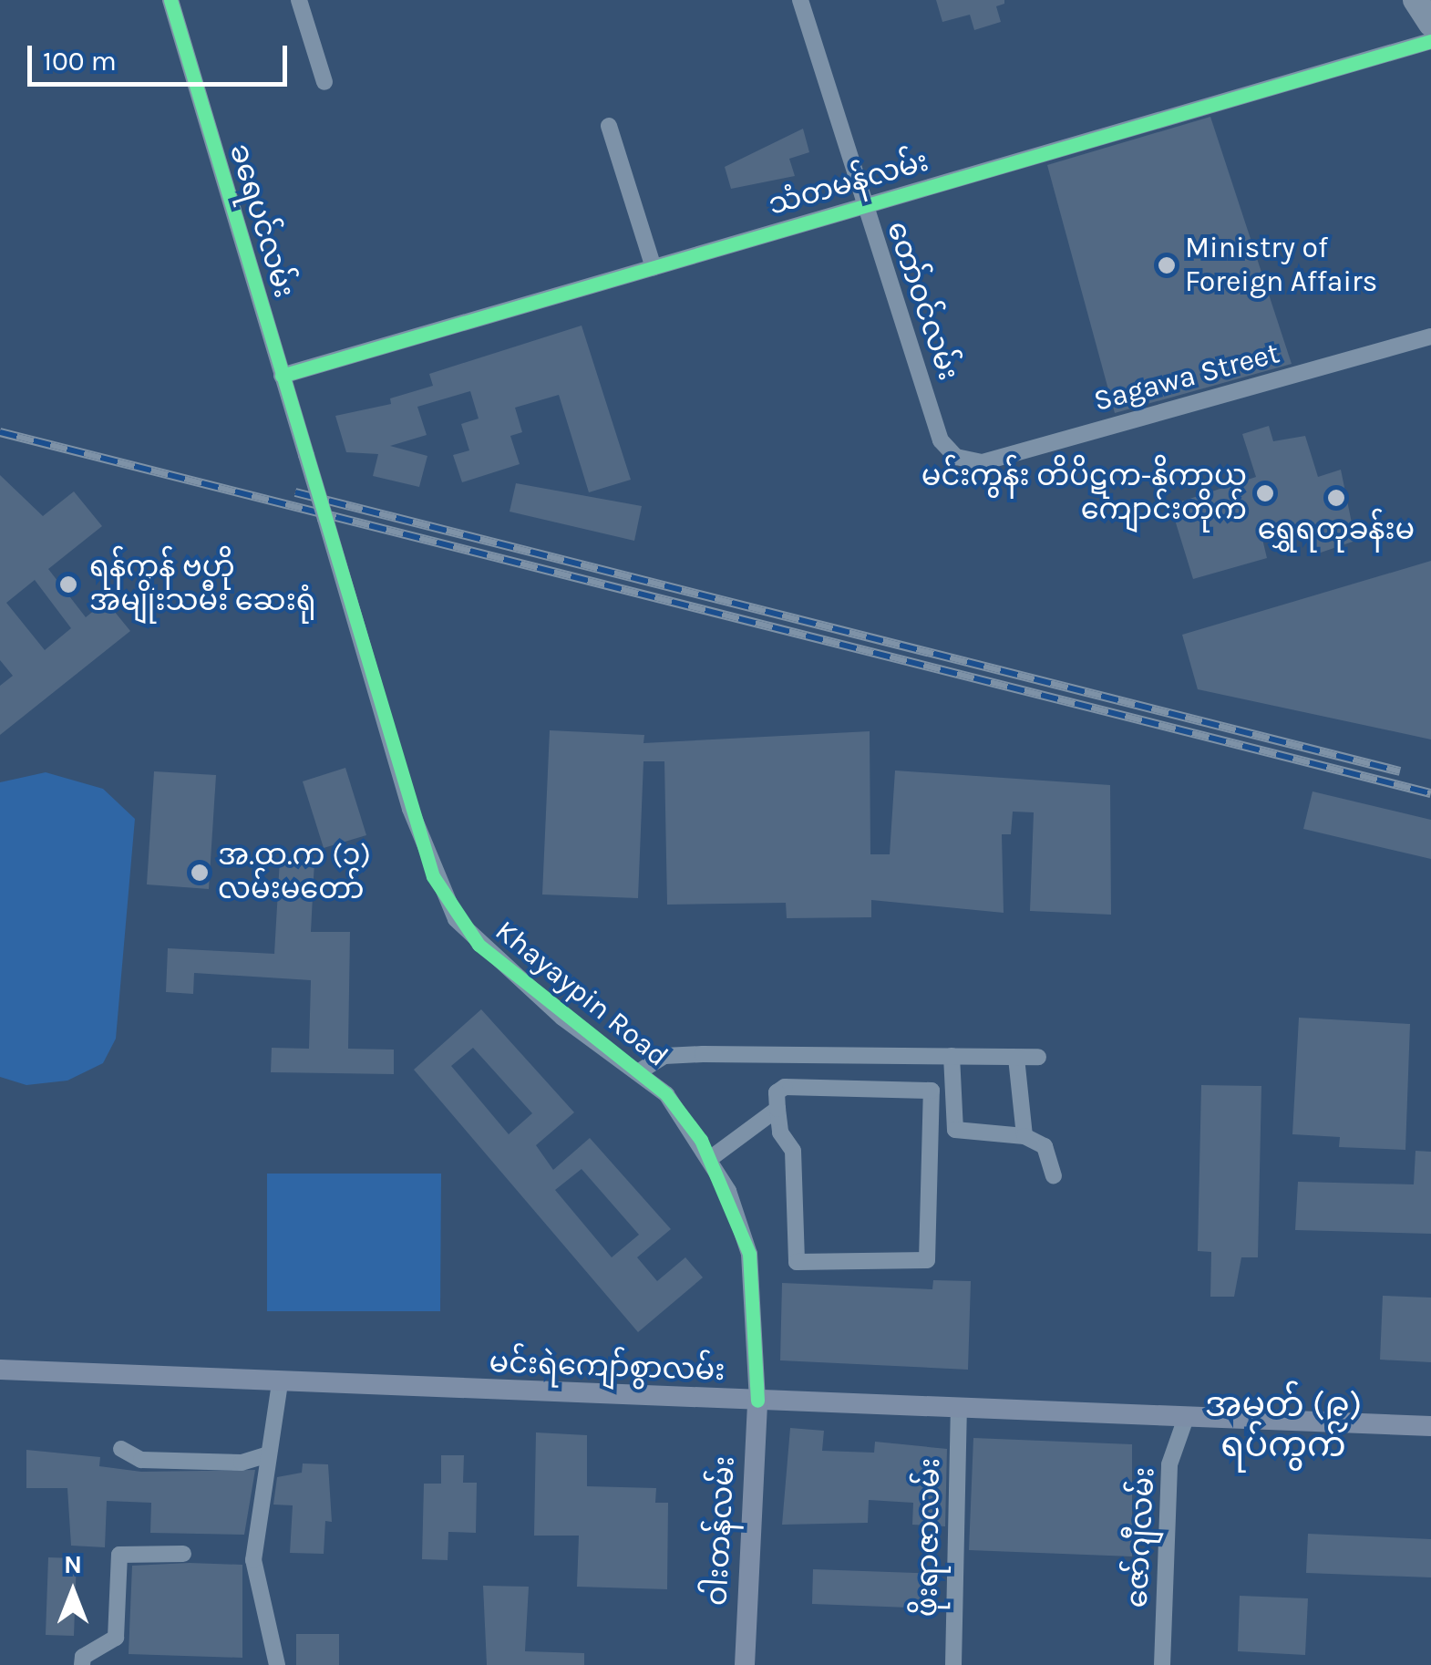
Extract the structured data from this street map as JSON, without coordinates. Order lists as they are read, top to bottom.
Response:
{
  "streets": {
    "main road": ["မင်းရဲကျော်စွာလမ်း", "ဝါးတန်လမ်း"],
    "street": [
      "သံတမန်လမ်း",
      "ခရေပင်လမ်း",
      "တော်ဝင်လမ်း",
      "Sagawa Street",
      "Khayaypin Road",
      "ဖိုးရာဇာလမ်း",
      "ဇော်ဂျီလမ်း"
    ]
  },
  "crossings": [
    ["သံတမန်လမ်း", "ခရေပင်လမ်း"],
    ["သံတမန်လမ်း", "တော်ဝင်လမ်း"],
    ["ခရေပင်လမ်း", "Khayaypin Road"],
    ["တော်ဝင်လမ်း", "Sagawa Street"],
    ["Khayaypin Road", "မင်းရဲကျော်စွာလမ်း"],
    ["Khayaypin Road", "ဝါးတန်လမ်း"],
    ["မင်းရဲကျော်စွာလမ်း", "ဝါးတန်လမ်း"],
    ["မင်းရဲကျော်စွာလမ်း", "ဖိုးရာဇာလမ်း"],
    ["မင်းရဲကျော်စွာလမ်း", "ဇော်ဂျီလမ်း"]
  ],
  "districts": ["အမှတ် (၉) ရပ်ကွက်"],
  "places": [
    "Ministry of Foreign Affairs",
    "မင်းကွန်း တိပိဋက-နိကာယ ကျောင်းတိုက်",
    "ရွှေရတုခန်းမ",
    "ရန်ကုန် ဗဟို အမျိုးသမီး ဆေးရုံ",
    "အ.ထ.က (၁) လမ်းမတော်"
  ],
  "scale_bar": "100 m",
  "north": "top"
}
